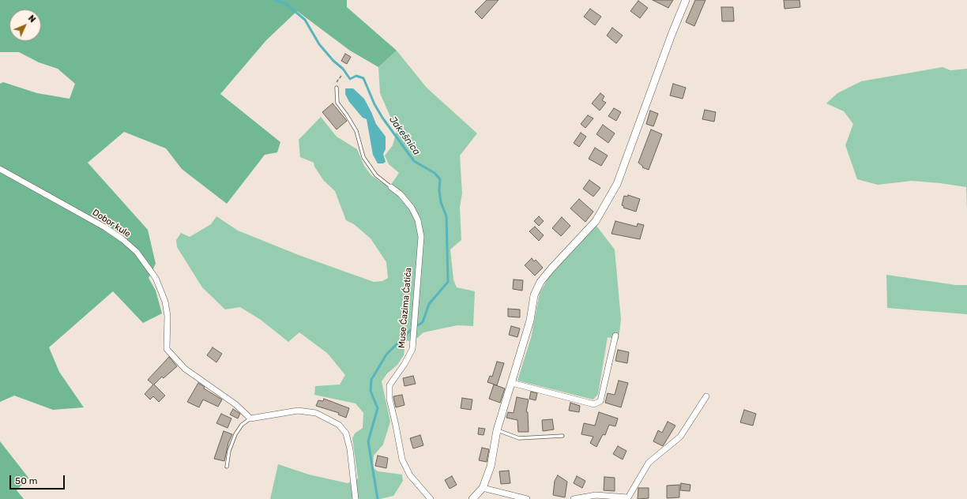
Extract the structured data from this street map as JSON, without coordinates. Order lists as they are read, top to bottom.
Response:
{
  "streets": {
    "street": ["Dobor kule", "Muse Ćazima Ćatića"]
  },
  "water": ["Jakešnica"],
  "scale_bar": "50 m",
  "north": "top right"
}
